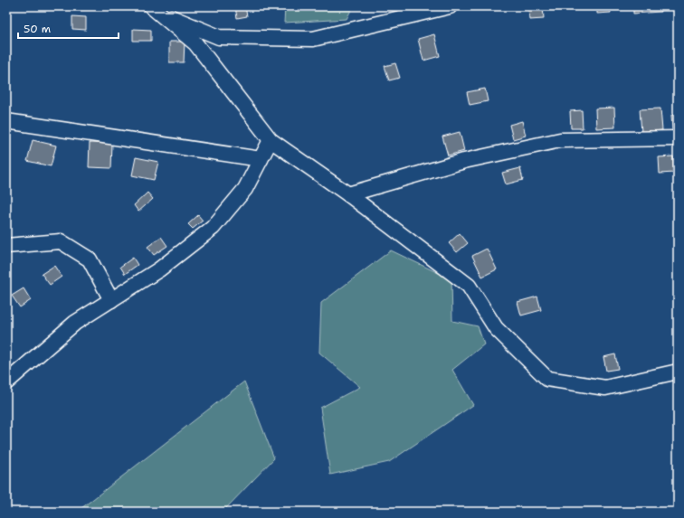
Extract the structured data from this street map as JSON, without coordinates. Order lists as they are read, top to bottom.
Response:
{
  "scale_bar": "50 m"
}
